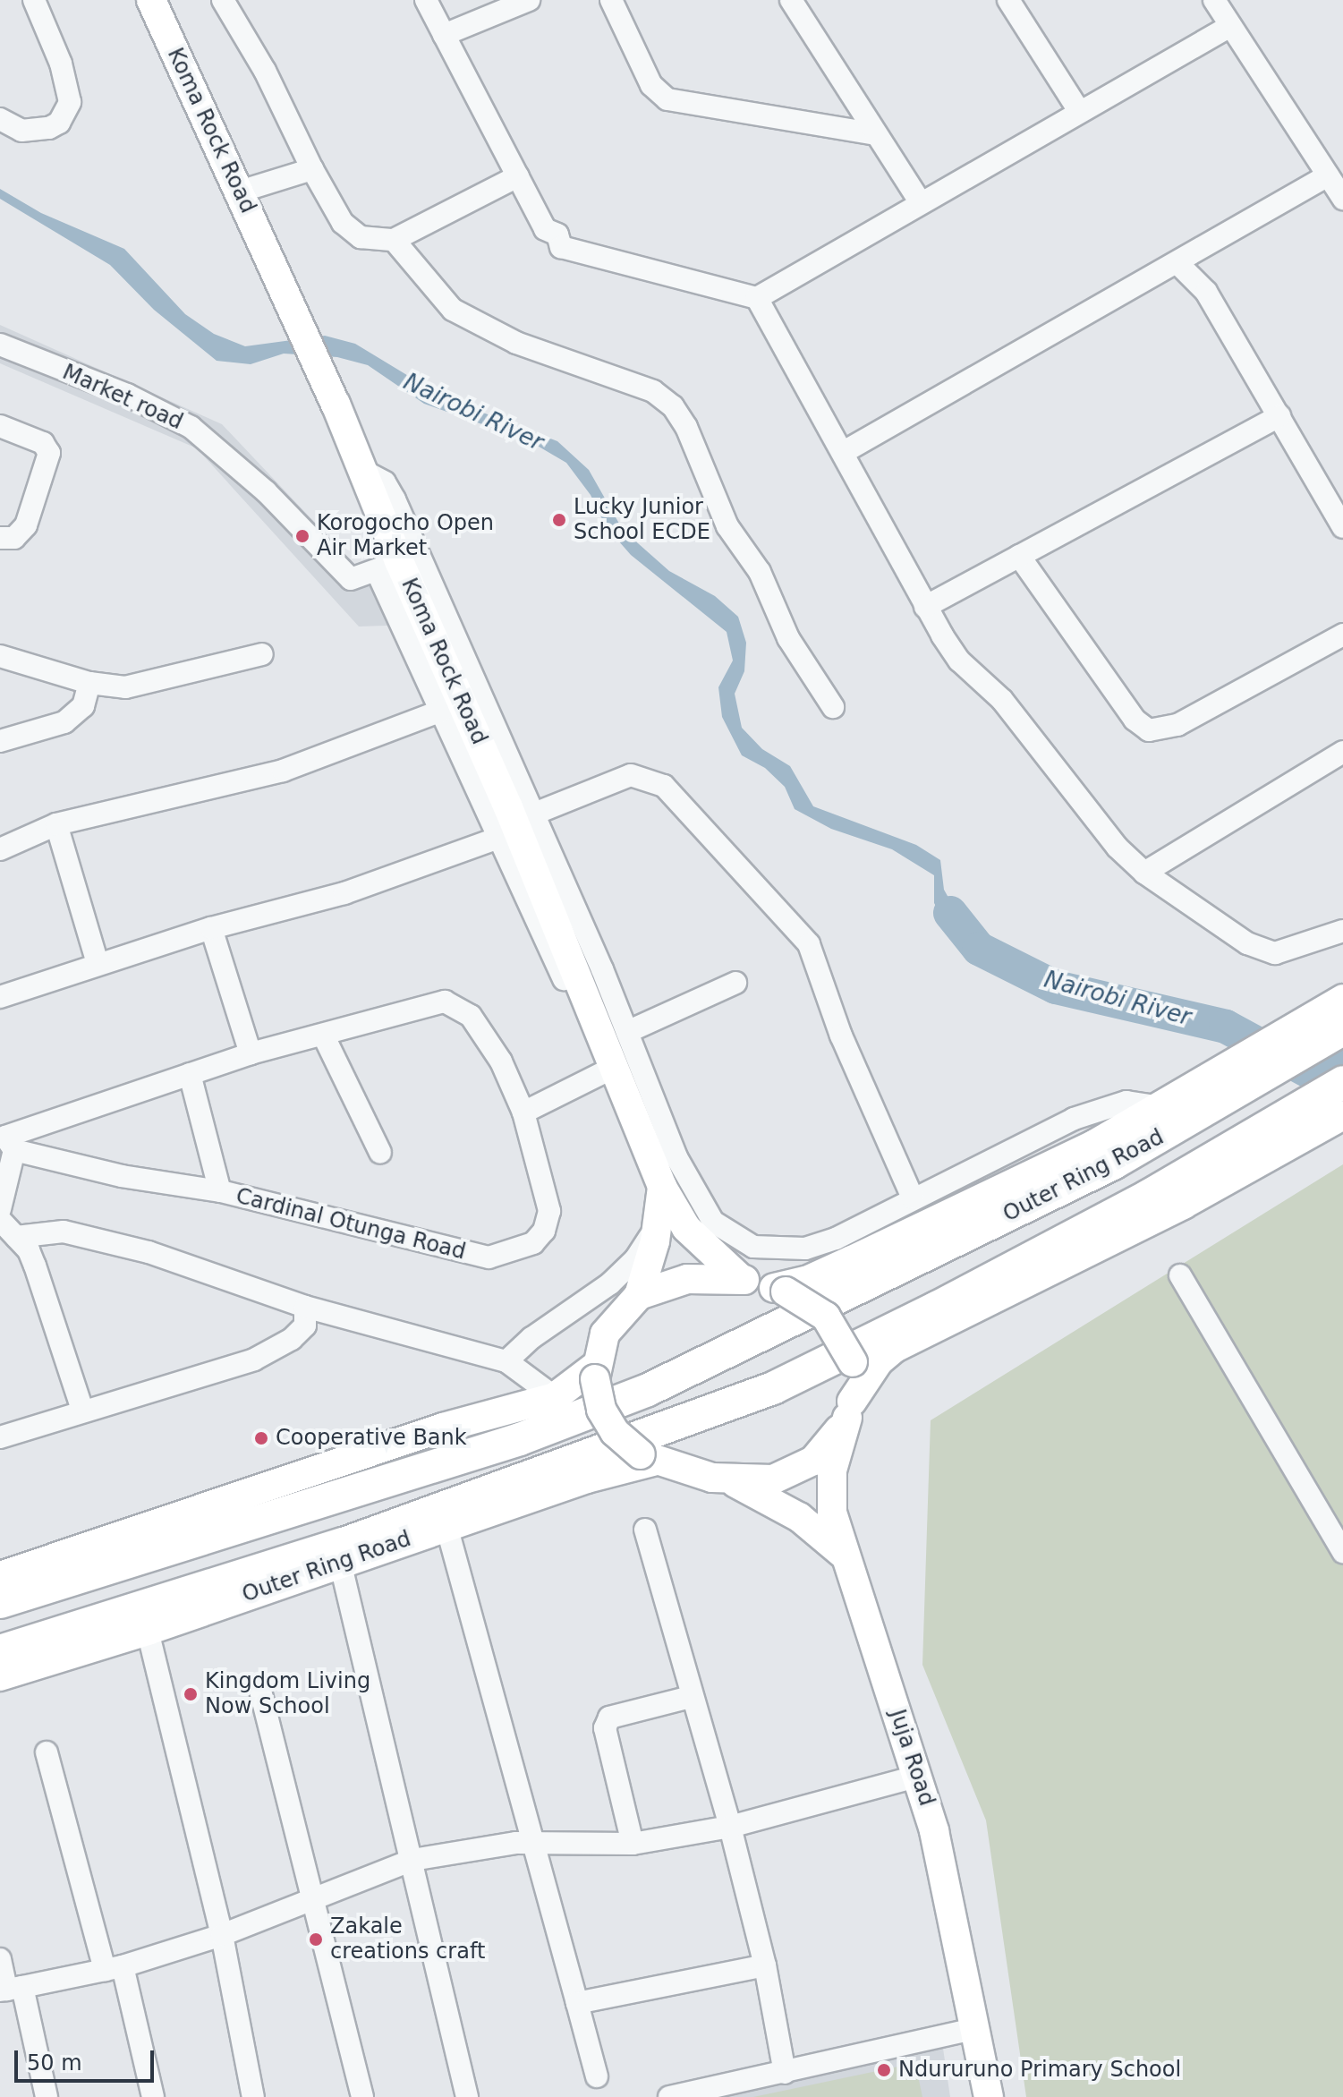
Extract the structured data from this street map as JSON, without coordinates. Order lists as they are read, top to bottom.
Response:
{
  "streets": {
    "main road": ["Koma Rock Road", "Outer Ring Road", "Juja Road"],
    "street": ["Market road", "Cardinal Otunga Road"]
  },
  "crossings": [
    ["Koma Rock Road", "Market road"],
    ["Koma Rock Road", "Outer Ring Road"],
    ["Koma Rock Road", "Juja Road"],
    ["Outer Ring Road", "Juja Road"]
  ],
  "water": ["Nairobi River"],
  "places": [
    "Lucky Junior School ECDE",
    "Korogocho Open Air Market",
    "Cooperative Bank",
    "Kingdom Living Now School",
    "Zakale creations craft",
    "Ndururuno Primary School"
  ],
  "scale_bar": "50 m"
}
